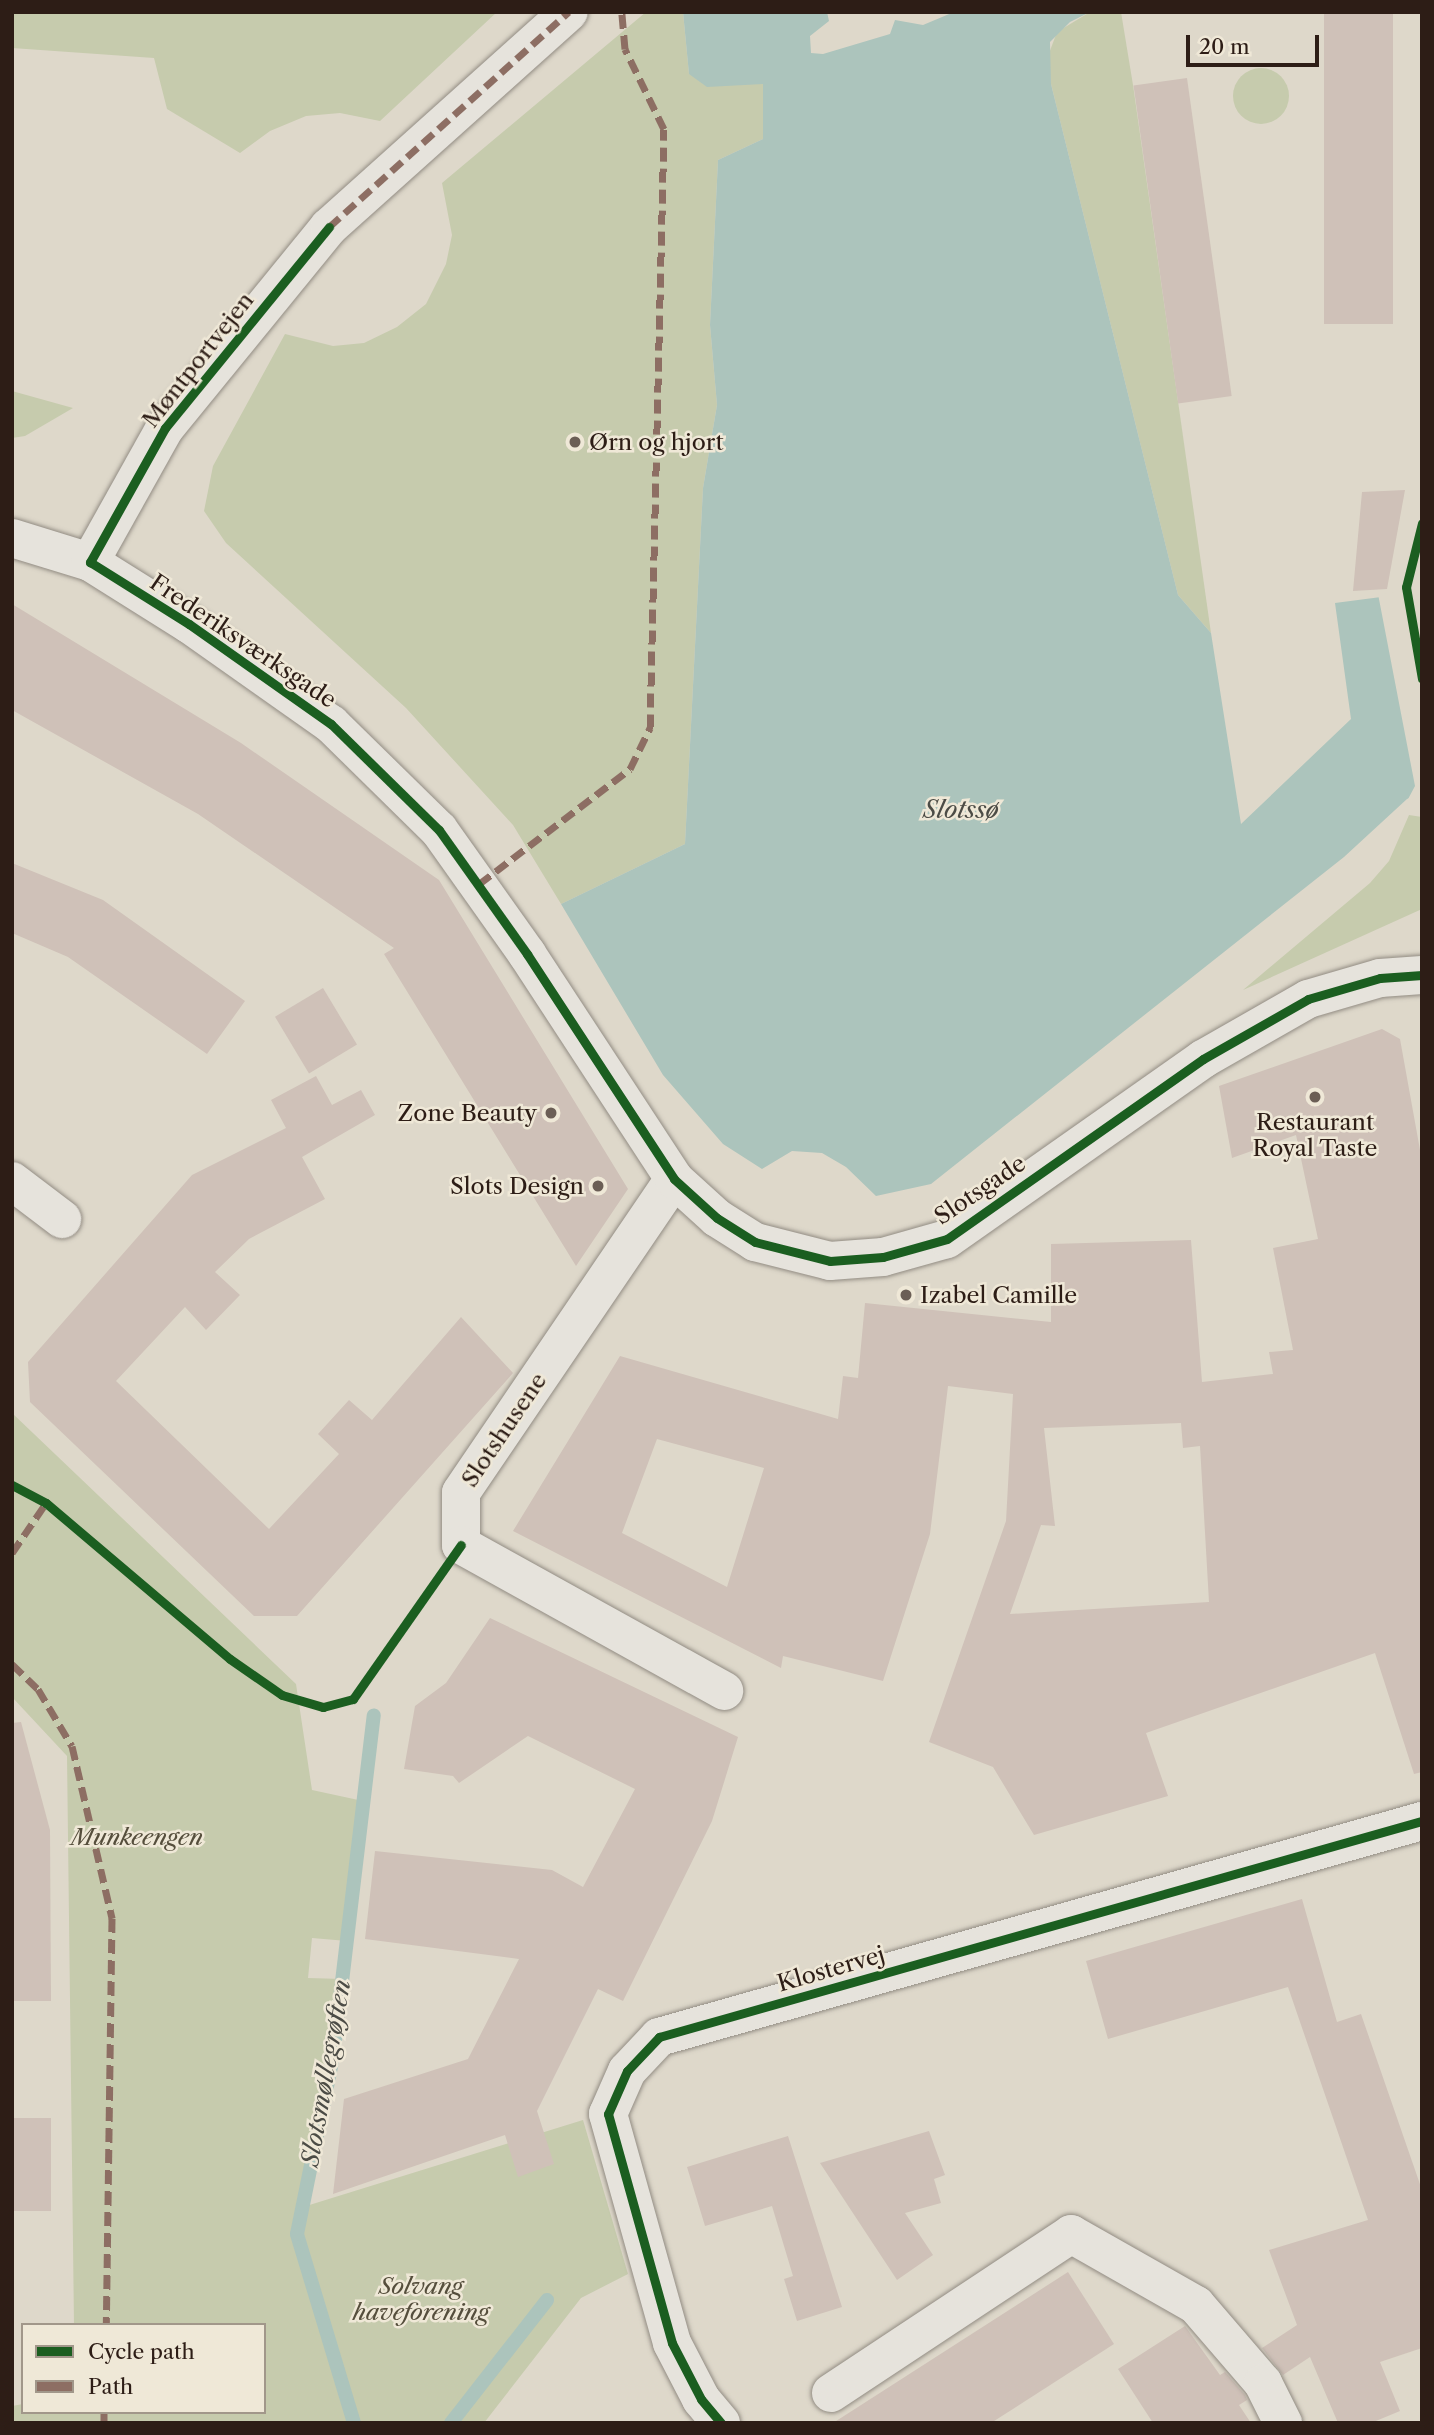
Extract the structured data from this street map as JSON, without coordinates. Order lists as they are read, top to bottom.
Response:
{
  "streets": {
    "street": [
      "Møntportvejen",
      "Frederiksværksgade",
      "Slotsgade",
      "Slotshusene",
      "Klostervej"
    ]
  },
  "crossings": [
    ["Møntportvejen", "Frederiksværksgade"],
    ["Frederiksværksgade", "Slotsgade"],
    ["Slotsgade", "Slotshusene"]
  ],
  "water": ["Slotssø", "Slotsmøllegrøften"],
  "parks": ["Munkeengen", "Solvang haveforening"],
  "places": [
    "Ørn og hjort",
    "Restaurant Royal Taste",
    "Zone Beauty",
    "Slots Design",
    "Izabel Camille"
  ],
  "legend": ["Cycle path", "Path"],
  "scale_bar": "20 m"
}
